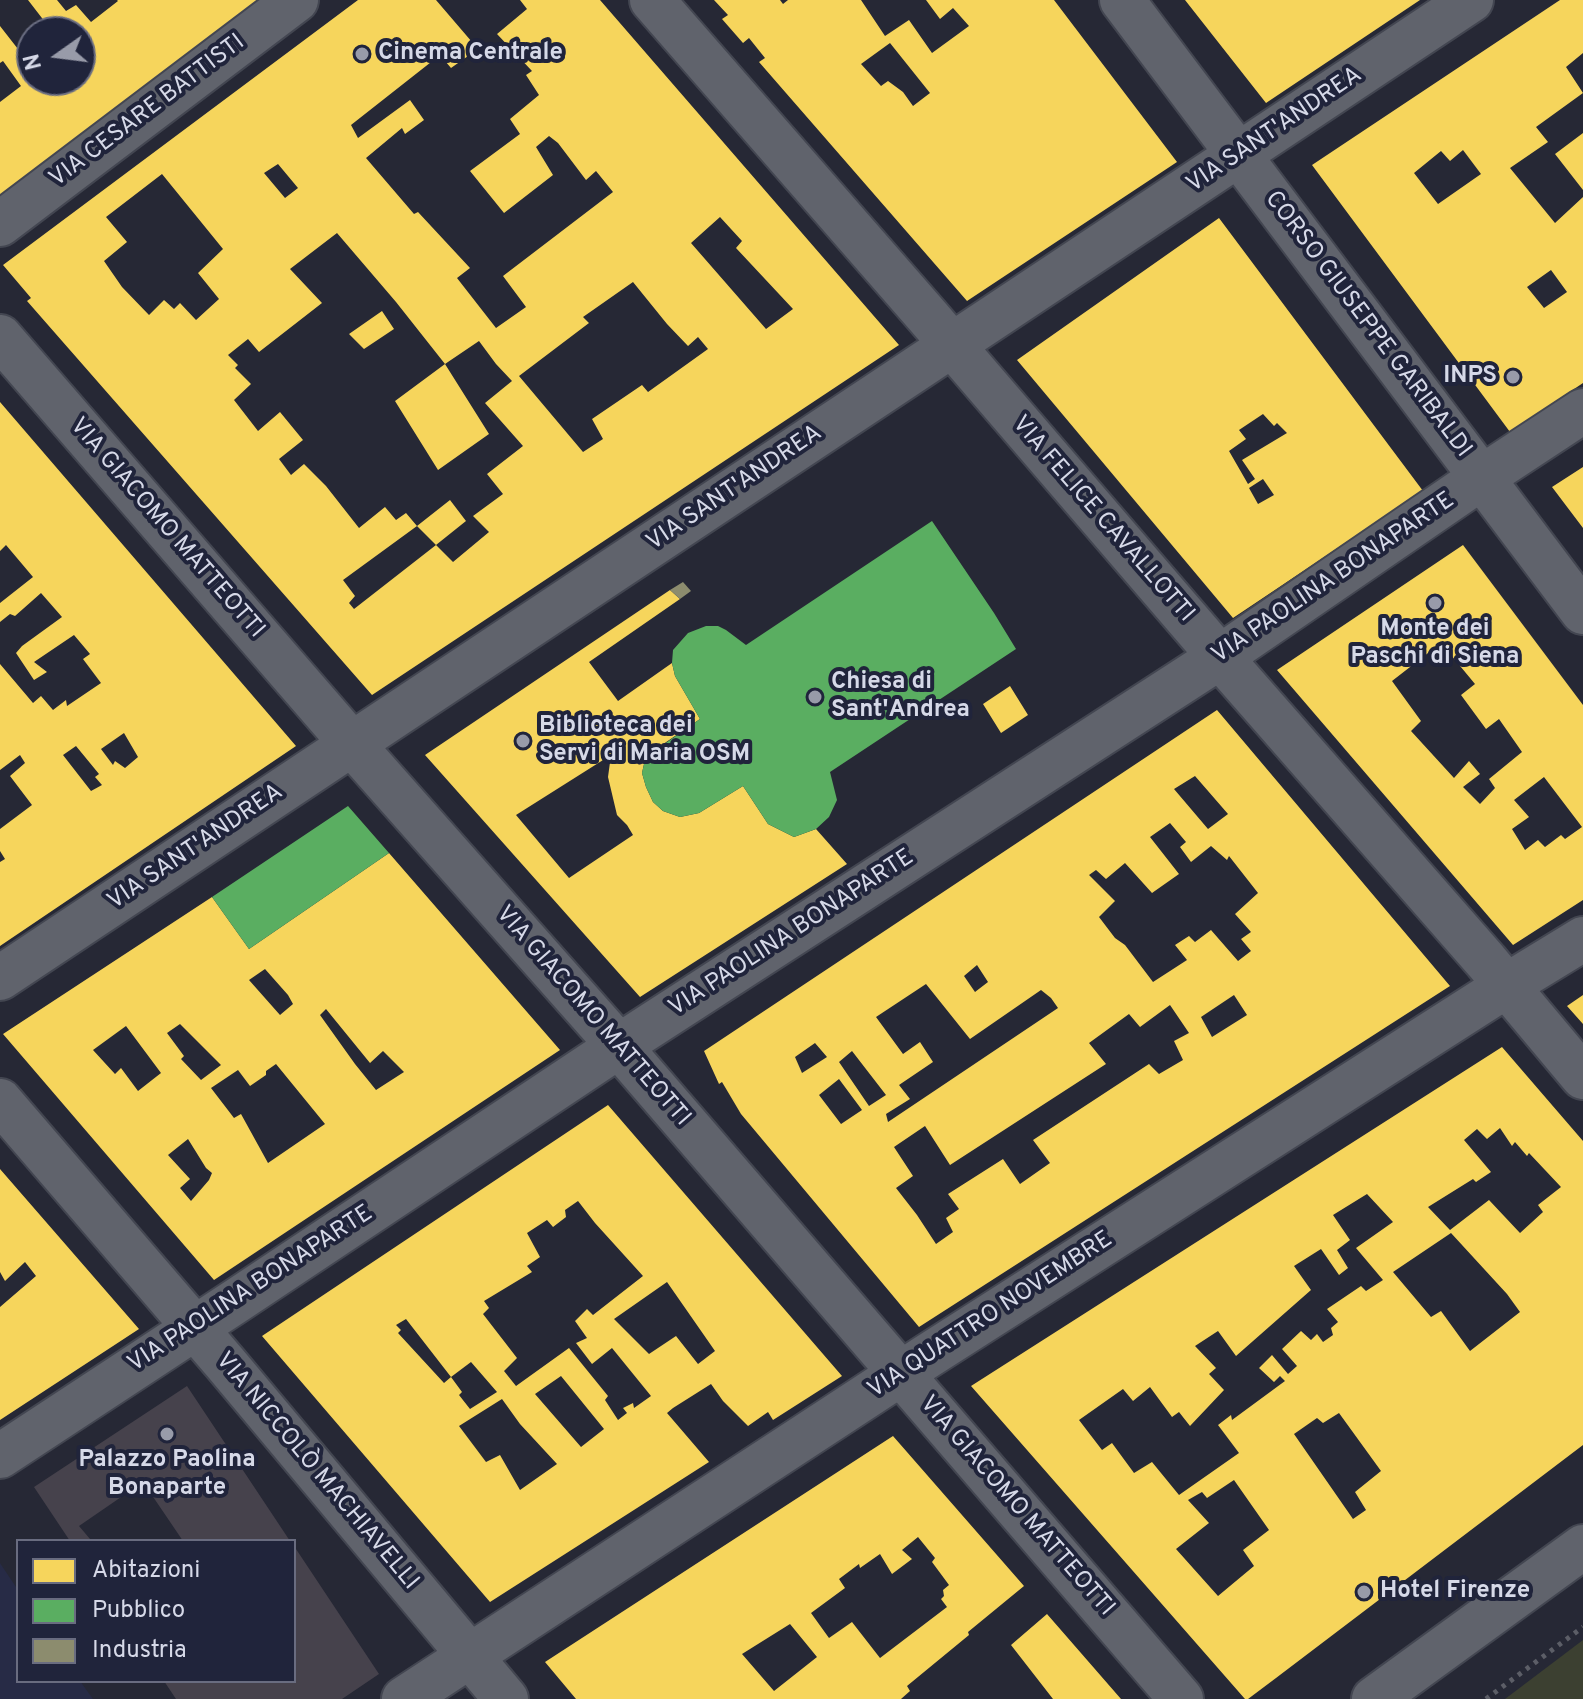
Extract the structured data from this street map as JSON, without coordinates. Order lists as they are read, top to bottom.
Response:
{
  "streets": {
    "street": [
      "VIA CESARE BATTISTI",
      "VIA SANT'ANDREA",
      "CORSO GIUSEPPE GARIBALDI",
      "VIA FELICE CAVALLOTTI",
      "VIA GIACOMO MATTEOTTI",
      "VIA PAOLINA BONAPARTE",
      "VIA QUATTRO NOVEMBRE",
      "VIA NICCOLÒ MACHIAVELLI"
    ]
  },
  "crossings": [
    ["VIA SANT'ANDREA", "CORSO GIUSEPPE GARIBALDI"],
    ["VIA SANT'ANDREA", "VIA FELICE CAVALLOTTI"],
    ["VIA SANT'ANDREA", "VIA GIACOMO MATTEOTTI"],
    ["CORSO GIUSEPPE GARIBALDI", "VIA PAOLINA BONAPARTE"],
    ["VIA FELICE CAVALLOTTI", "VIA PAOLINA BONAPARTE"],
    ["VIA FELICE CAVALLOTTI", "VIA QUATTRO NOVEMBRE"],
    ["VIA GIACOMO MATTEOTTI", "VIA PAOLINA BONAPARTE"],
    ["VIA GIACOMO MATTEOTTI", "VIA QUATTRO NOVEMBRE"],
    ["VIA PAOLINA BONAPARTE", "VIA NICCOLÒ MACHIAVELLI"],
    ["VIA QUATTRO NOVEMBRE", "VIA NICCOLÒ MACHIAVELLI"]
  ],
  "places": [
    "Cinema Centrale",
    "INPS",
    "Monte dei Paschi di Siena",
    "Chiesa di Sant'Andrea",
    "Biblioteca dei Servi di Maria OSM",
    "Palazzo Paolina Bonaparte",
    "Hotel Firenze"
  ],
  "legend": ["Abitazioni", "Pubblico", "Industria"],
  "north": "left"
}
